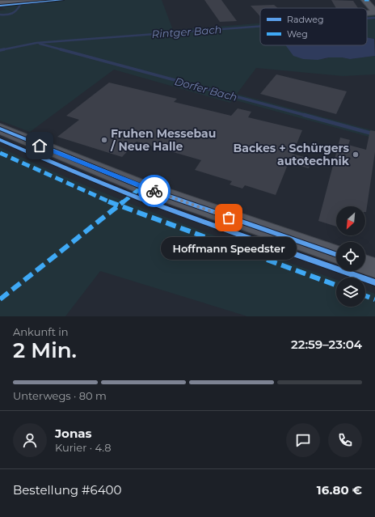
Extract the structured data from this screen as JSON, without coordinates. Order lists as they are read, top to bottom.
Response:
{
  "water": ["Rintger Bach", "Dorfer Bach"],
  "places": ["Fruhen Messebau / Neue Halle", "Backes + Schürgers autotechnik", "Hoffmann Speedster"],
  "legend": ["Radweg", "Weg"],
  "north": "bottom left",
  "page": {
    "bubble": "Hoffmann Speedster",
    "heading": ["2 Min.", "Ankunft in", "22:59–23:04"],
    "panel": [
      "Jonas",
      "Kurier · 4.8",
      "Bestellung #6400",
      "16.80 €"
    ],
    "bar": "Unterwegs · 80 m"
  }
}
